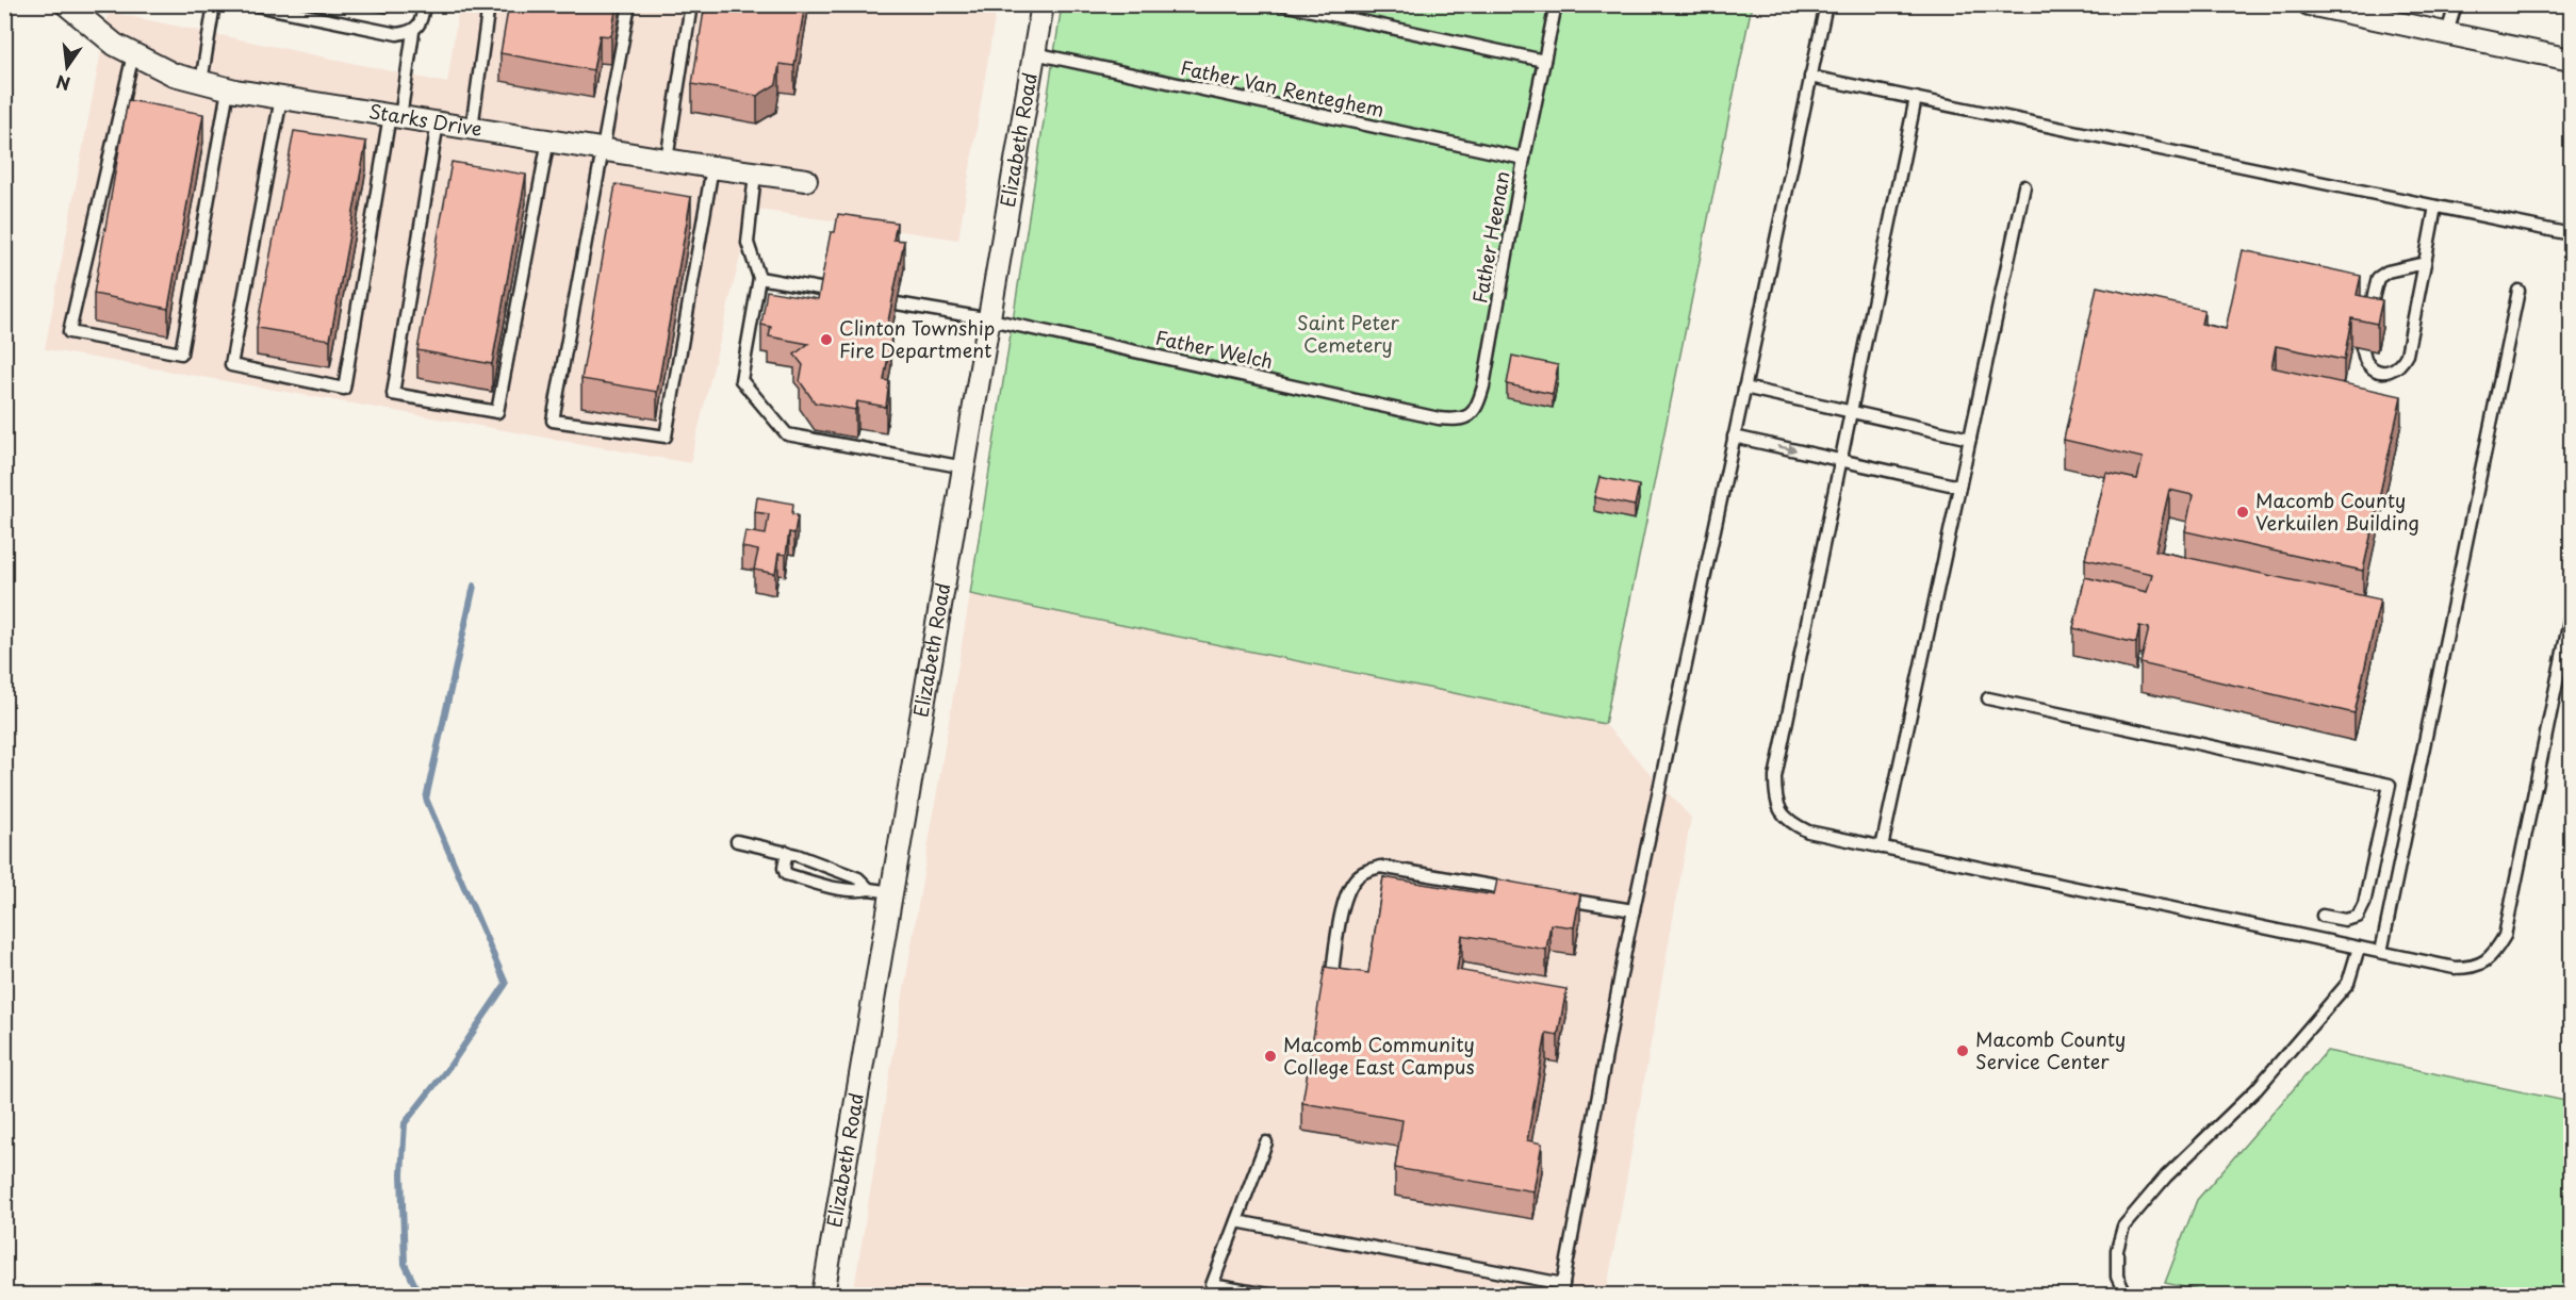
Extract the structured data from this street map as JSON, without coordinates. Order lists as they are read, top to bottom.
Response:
{
  "streets": {
    "street": ["Starks Drive", "Elizabeth Road"],
    "lane": ["Father Van Renteghem", "Father Heenan", "Father Welch"]
  },
  "crossings": [
    ["Father Van Renteghem", "Elizabeth Road"],
    ["Father Van Renteghem", "Father Heenan"],
    ["Elizabeth Road", "Father Welch"],
    ["Father Heenan", "Father Welch"]
  ],
  "parks": ["Saint Peter Cemetery"],
  "places": [
    "Clinton Township Fire Department",
    "Macomb County Verkuilen Building",
    "Macomb County Service Center",
    "Macomb Community College East Campus"
  ],
  "north": "bottom"
}
